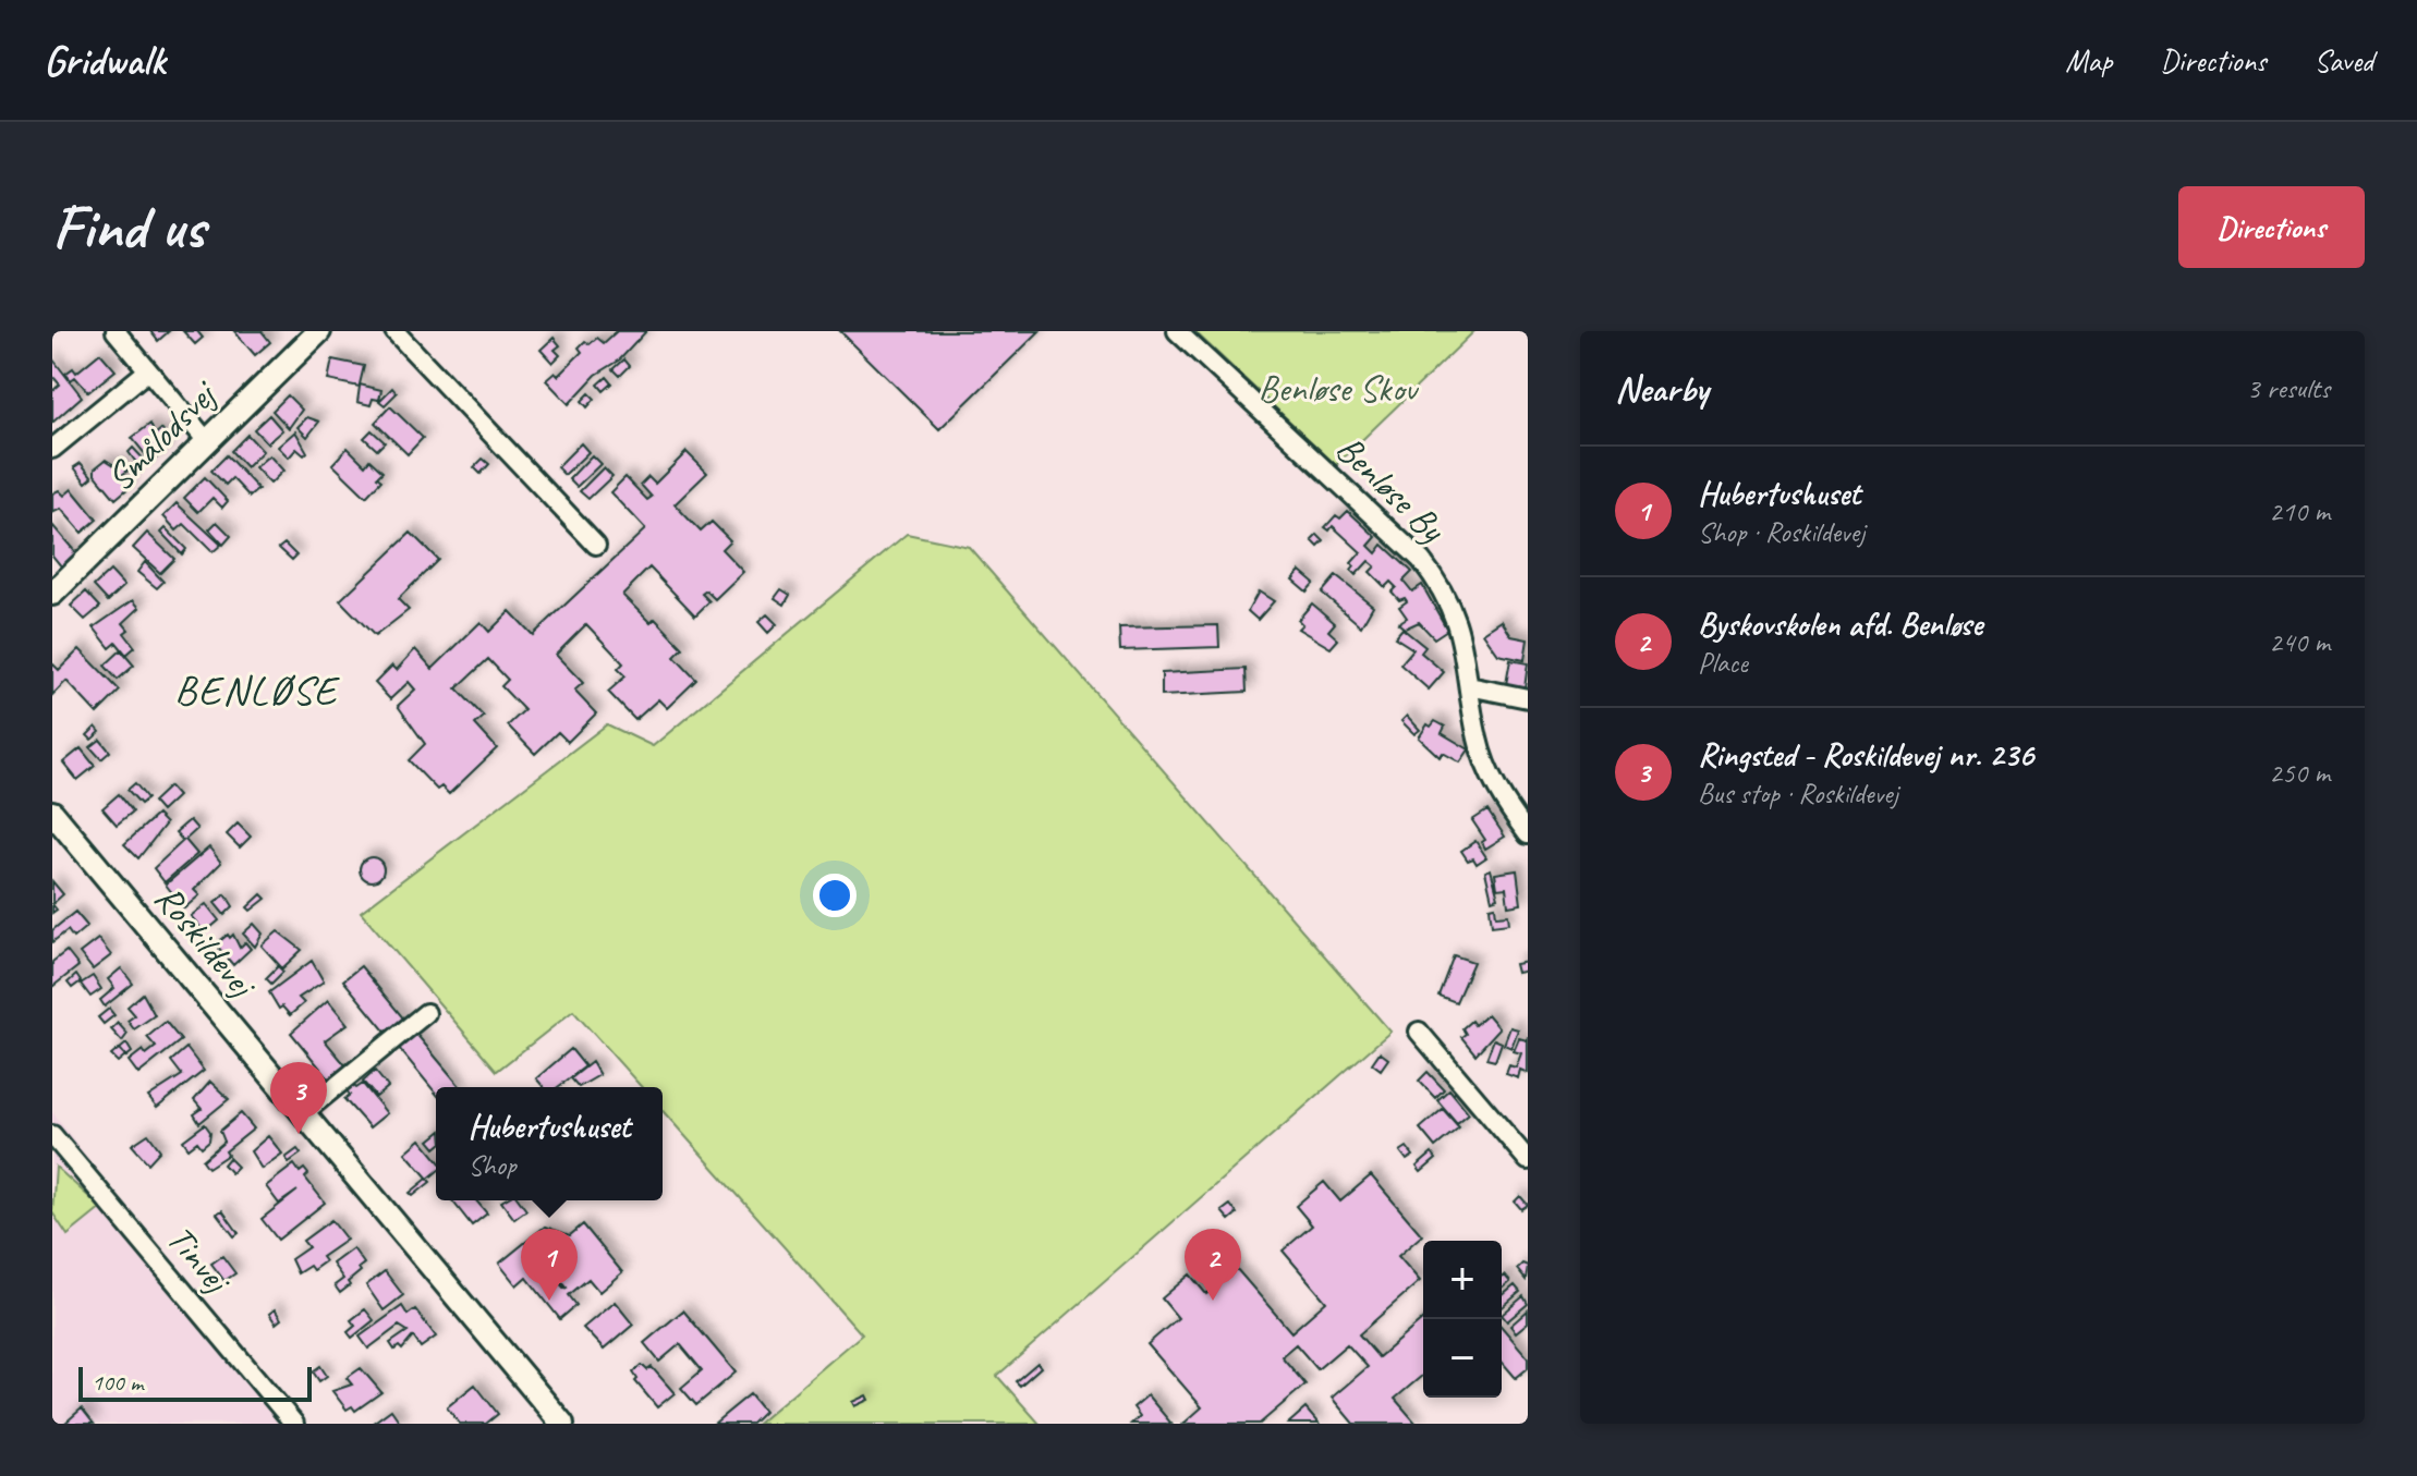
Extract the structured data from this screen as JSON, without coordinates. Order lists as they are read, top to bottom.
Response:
{
  "streets": {
    "street": [
      "Smålodsvej",
      "Benløse By",
      "Roskildevej",
      "Tinvej"
    ]
  },
  "districts": ["BENLØSE"],
  "parks": ["Benløse Skov"],
  "scale_bar": "100 m",
  "page": {
    "header": "Gridwalk",
    "nav": ["Map", "Directions", "Saved"],
    "buttons": "Directions",
    "title": "Find us",
    "heading": ["Nearby", "3 results"],
    "list": [
      {
        "mark": "1",
        "name": "Hubertushuset",
        "note": "Shop · Roskildevej",
        "value": "210 m"
      },
      {
        "mark": "2",
        "name": "Byskovskolen afd. Benløse",
        "note": "Place",
        "value": "240 m"
      },
      {
        "mark": "3",
        "name": "Ringsted - Roskildevej nr. 236",
        "note": "Bus stop · Roskildevej",
        "value": "250 m"
      }
    ],
    "pins": ["3", "1", "2"],
    "popup": ["Hubertushuset", "Shop"],
    "map_buttons": ["+", "−"],
    "scale": "100 m"
  }
}
